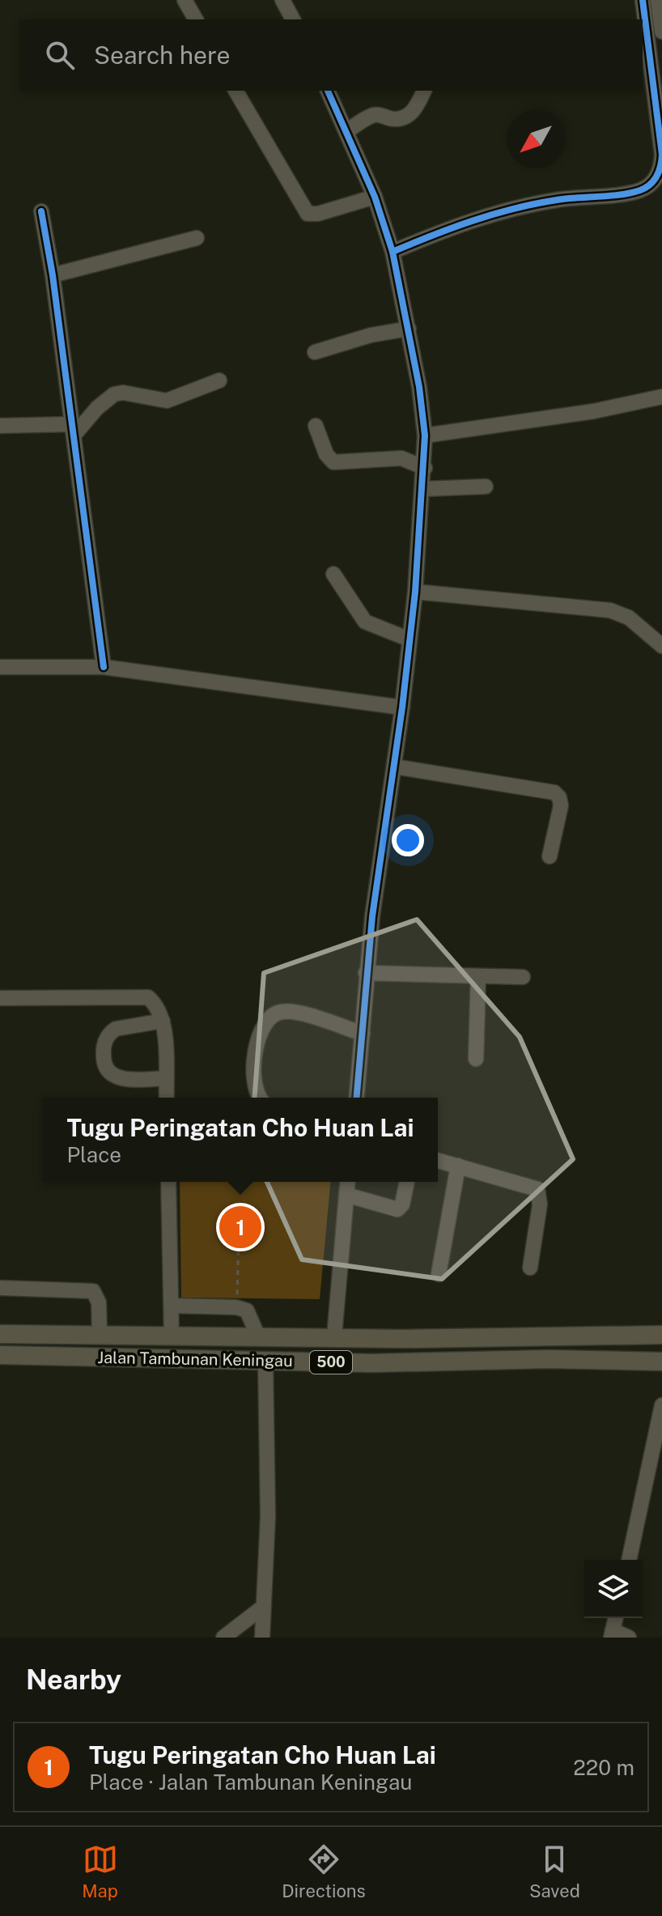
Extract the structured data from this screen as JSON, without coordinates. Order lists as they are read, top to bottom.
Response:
{
  "streets": {
    "main road": ["Jalan Tambunan Keningau", "500"]
  },
  "north": "bottom left",
  "page": {
    "search": "Search here",
    "popup": ["Tugu Peringatan Cho Huan Lai", "Place"],
    "pins": "1",
    "heading": "Nearby",
    "list": [
      {
        "mark": "1",
        "name": "Tugu Peringatan Cho Huan Lai",
        "note": "Place · Jalan Tambunan Keningau",
        "value": "220 m"
      }
    ],
    "nav": ["Map", "Directions", "Saved"]
  }
}
